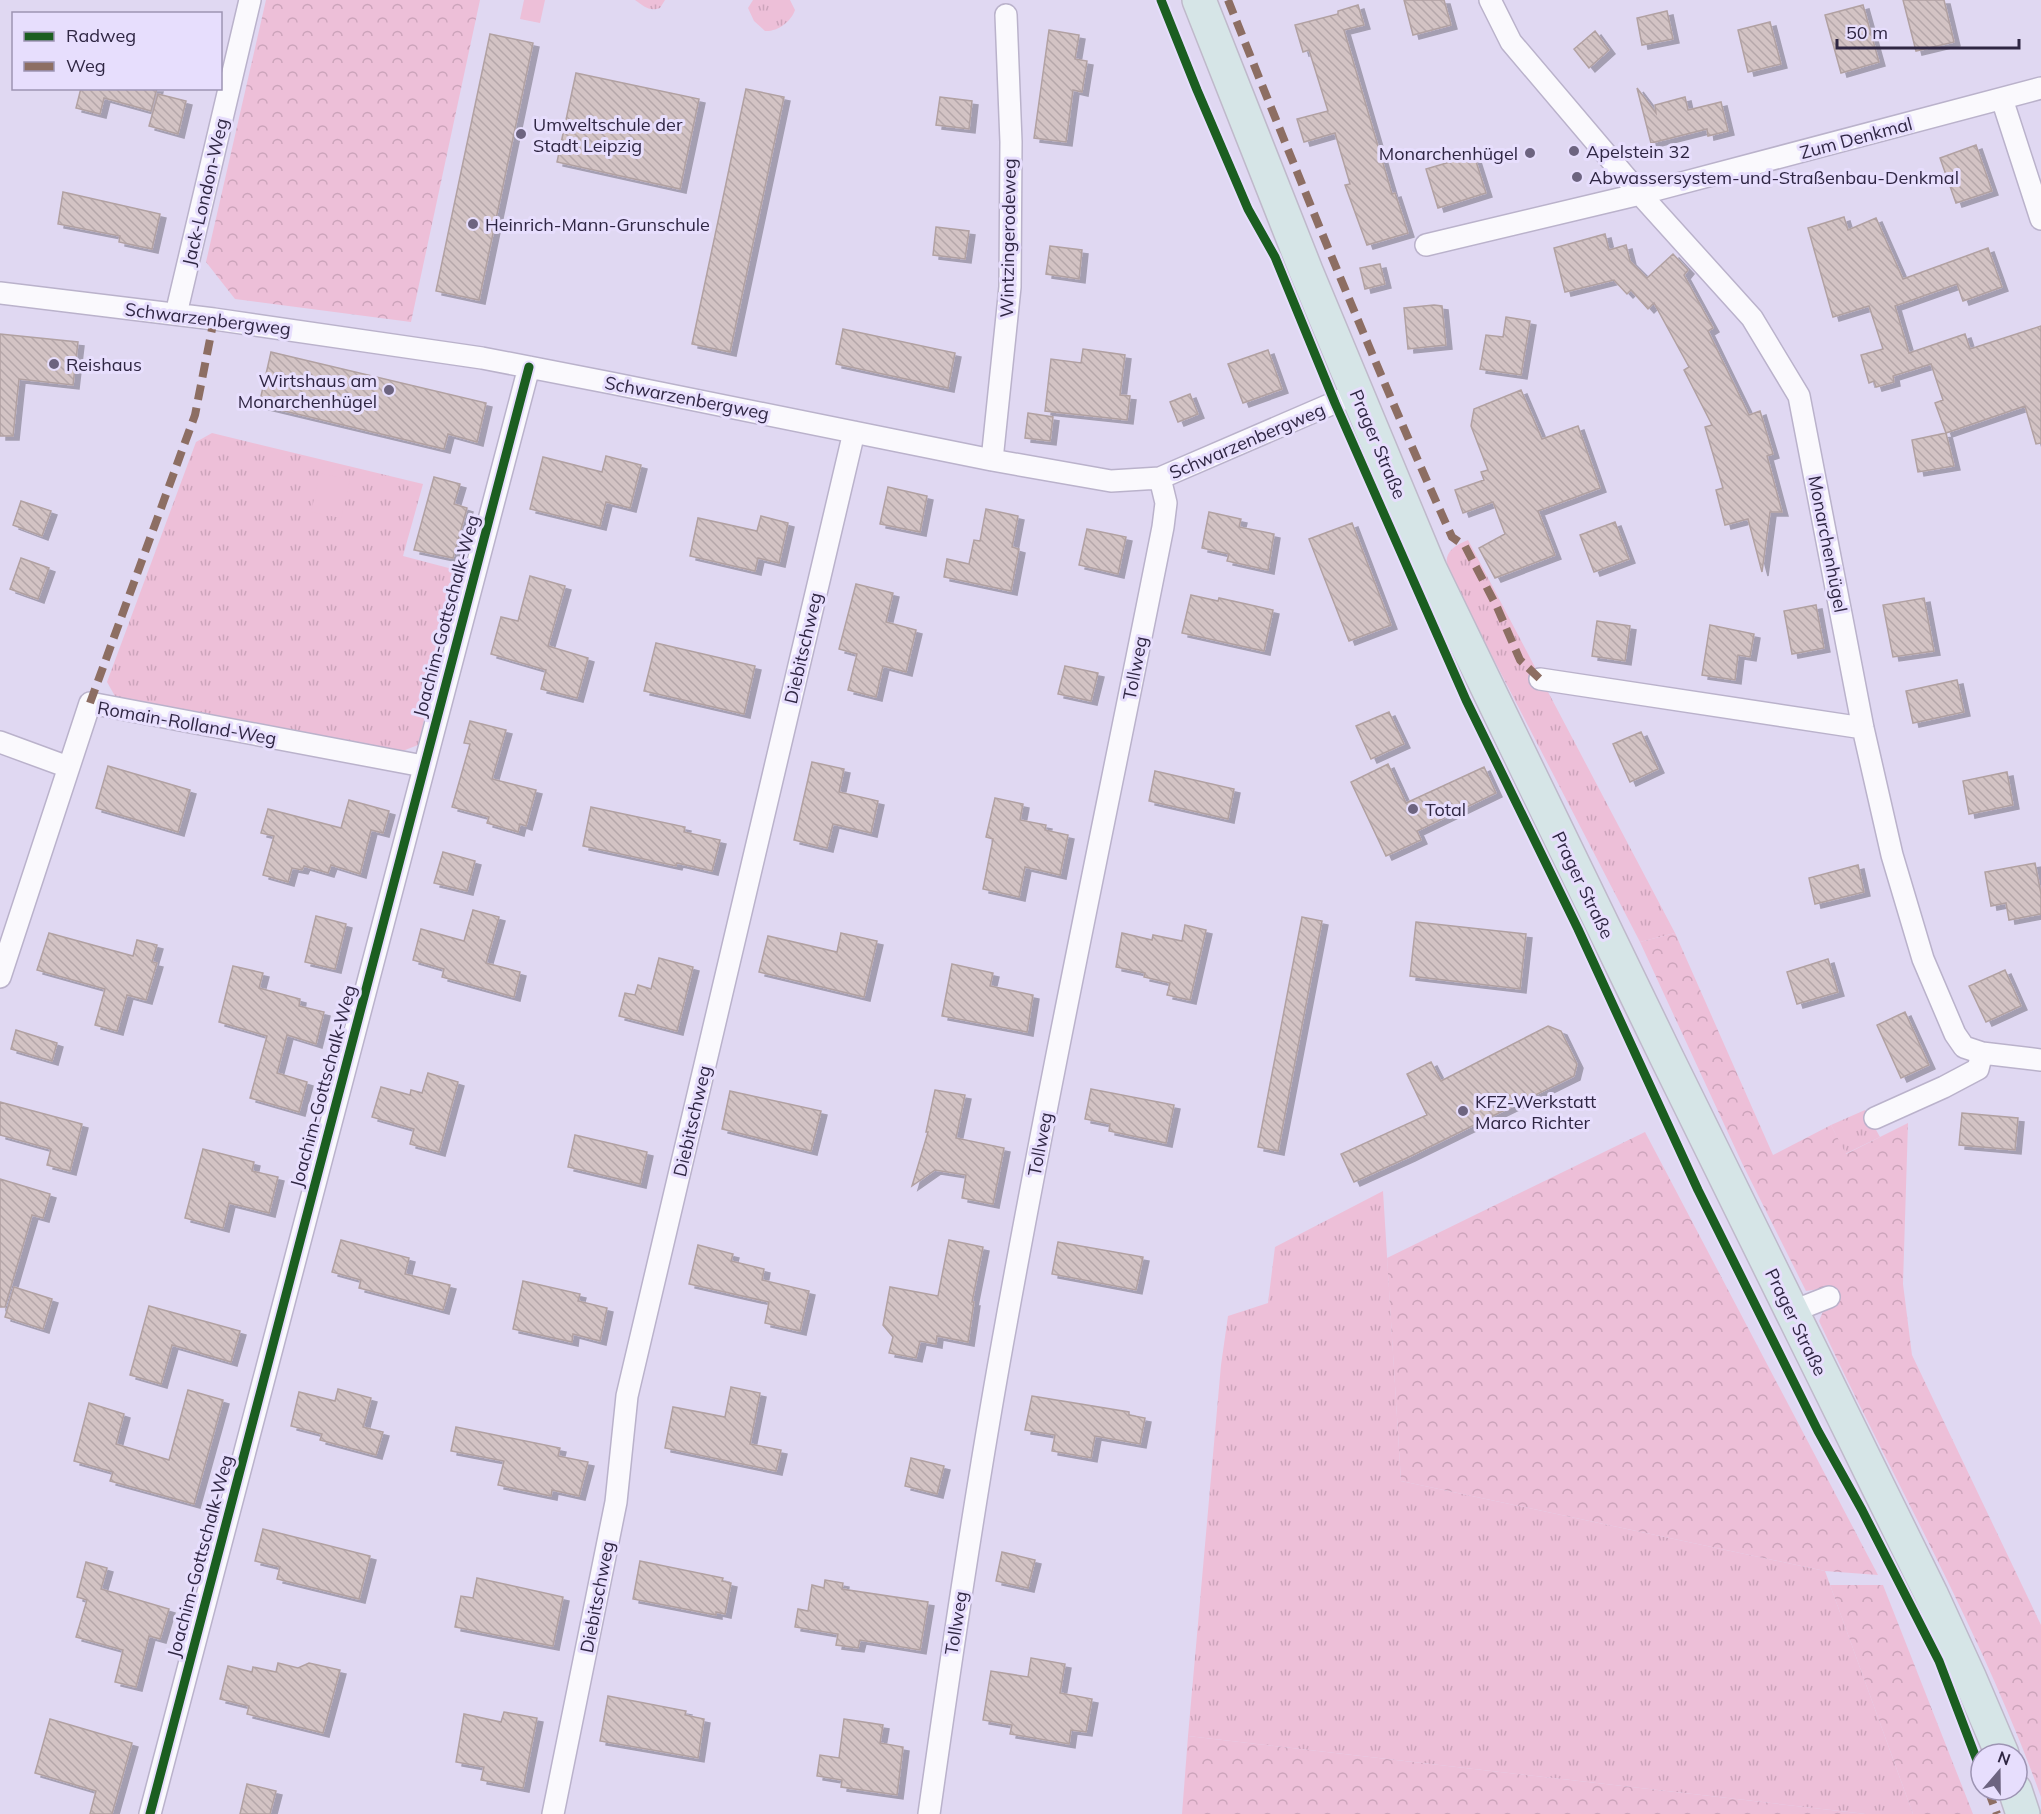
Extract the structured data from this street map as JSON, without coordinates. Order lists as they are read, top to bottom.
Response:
{
  "streets": {
    "main road": ["Prager Straße"],
    "street": [
      "Zum Denkmal",
      "Jack-London-Weg",
      "Wintzingerodeweg",
      "Schwarzenbergweg",
      "Monarchenhügel",
      "Joachim-Gottschalk-Weg",
      "Diebitschweg",
      "Tollweg",
      "Romain-Rolland-Weg"
    ]
  },
  "crossings": [
    ["Zum Denkmal", "Monarchenhügel"],
    ["Jack-London-Weg", "Schwarzenbergweg"],
    ["Wintzingerodeweg", "Schwarzenbergweg"],
    ["Schwarzenbergweg", "Prager Straße"],
    ["Schwarzenbergweg", "Joachim-Gottschalk-Weg"],
    ["Schwarzenbergweg", "Diebitschweg"],
    ["Schwarzenbergweg", "Tollweg"],
    ["Joachim-Gottschalk-Weg", "Romain-Rolland-Weg"]
  ],
  "places": [
    "Umweltschule der Stadt Leipzig",
    "Apelstein 32",
    "Monarchenhügel",
    "Abwassersystem-und-Straßenbau-Denkmal",
    "Heinrich-Mann-Grunschule",
    "Reishaus",
    "Wirtshaus am Monarchenhügel",
    "Total",
    "KFZ-Werkstatt Marco Richter"
  ],
  "legend": ["Radweg", "Weg"],
  "scale_bar": "50 m",
  "north": "top"
}
